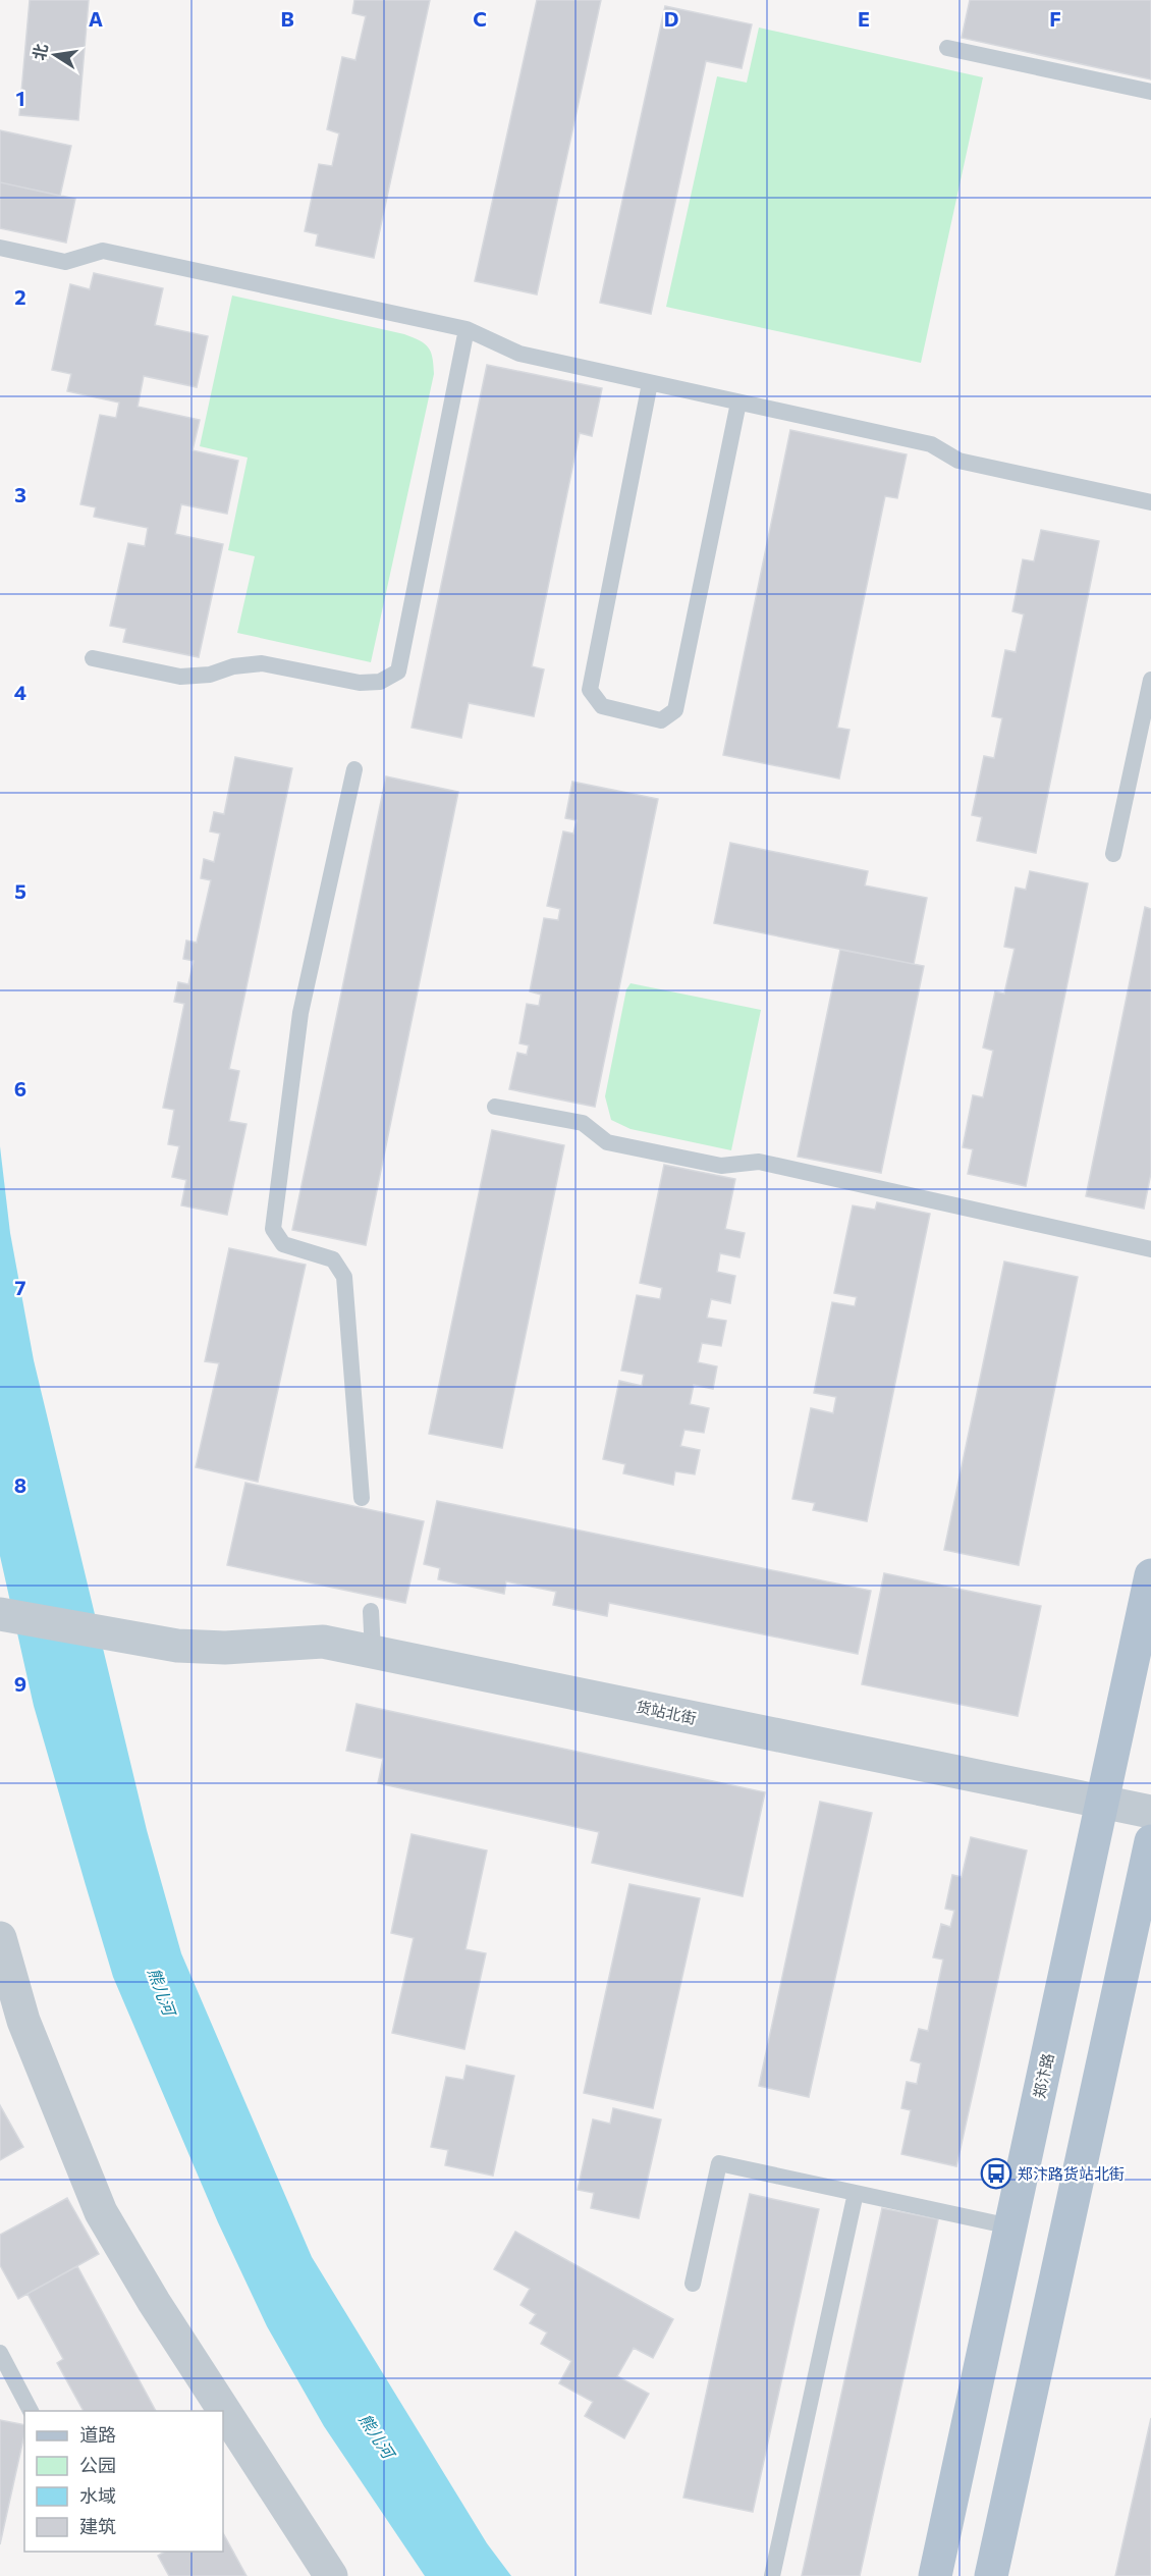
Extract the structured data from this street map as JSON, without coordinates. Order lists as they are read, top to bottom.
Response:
{
  "streets": {
    "main road": ["郑汴路"],
    "street": ["货站北街"]
  },
  "crossings": [
    ["货站北街", "郑汴路"]
  ],
  "water": ["熊儿河"],
  "places": {
    "bus stop": ["郑汴路货站北街"]
  },
  "legend": [
    "道路",
    "公园",
    "水域",
    "建筑"
  ],
  "north": "left",
  "grid": {
    "columns": [
      "A",
      "B",
      "C",
      "D",
      "E",
      "F"
    ],
    "rows": [
      "1",
      "2",
      "3",
      "4",
      "5",
      "6",
      "7",
      "8",
      "9"
    ]
  }
}
